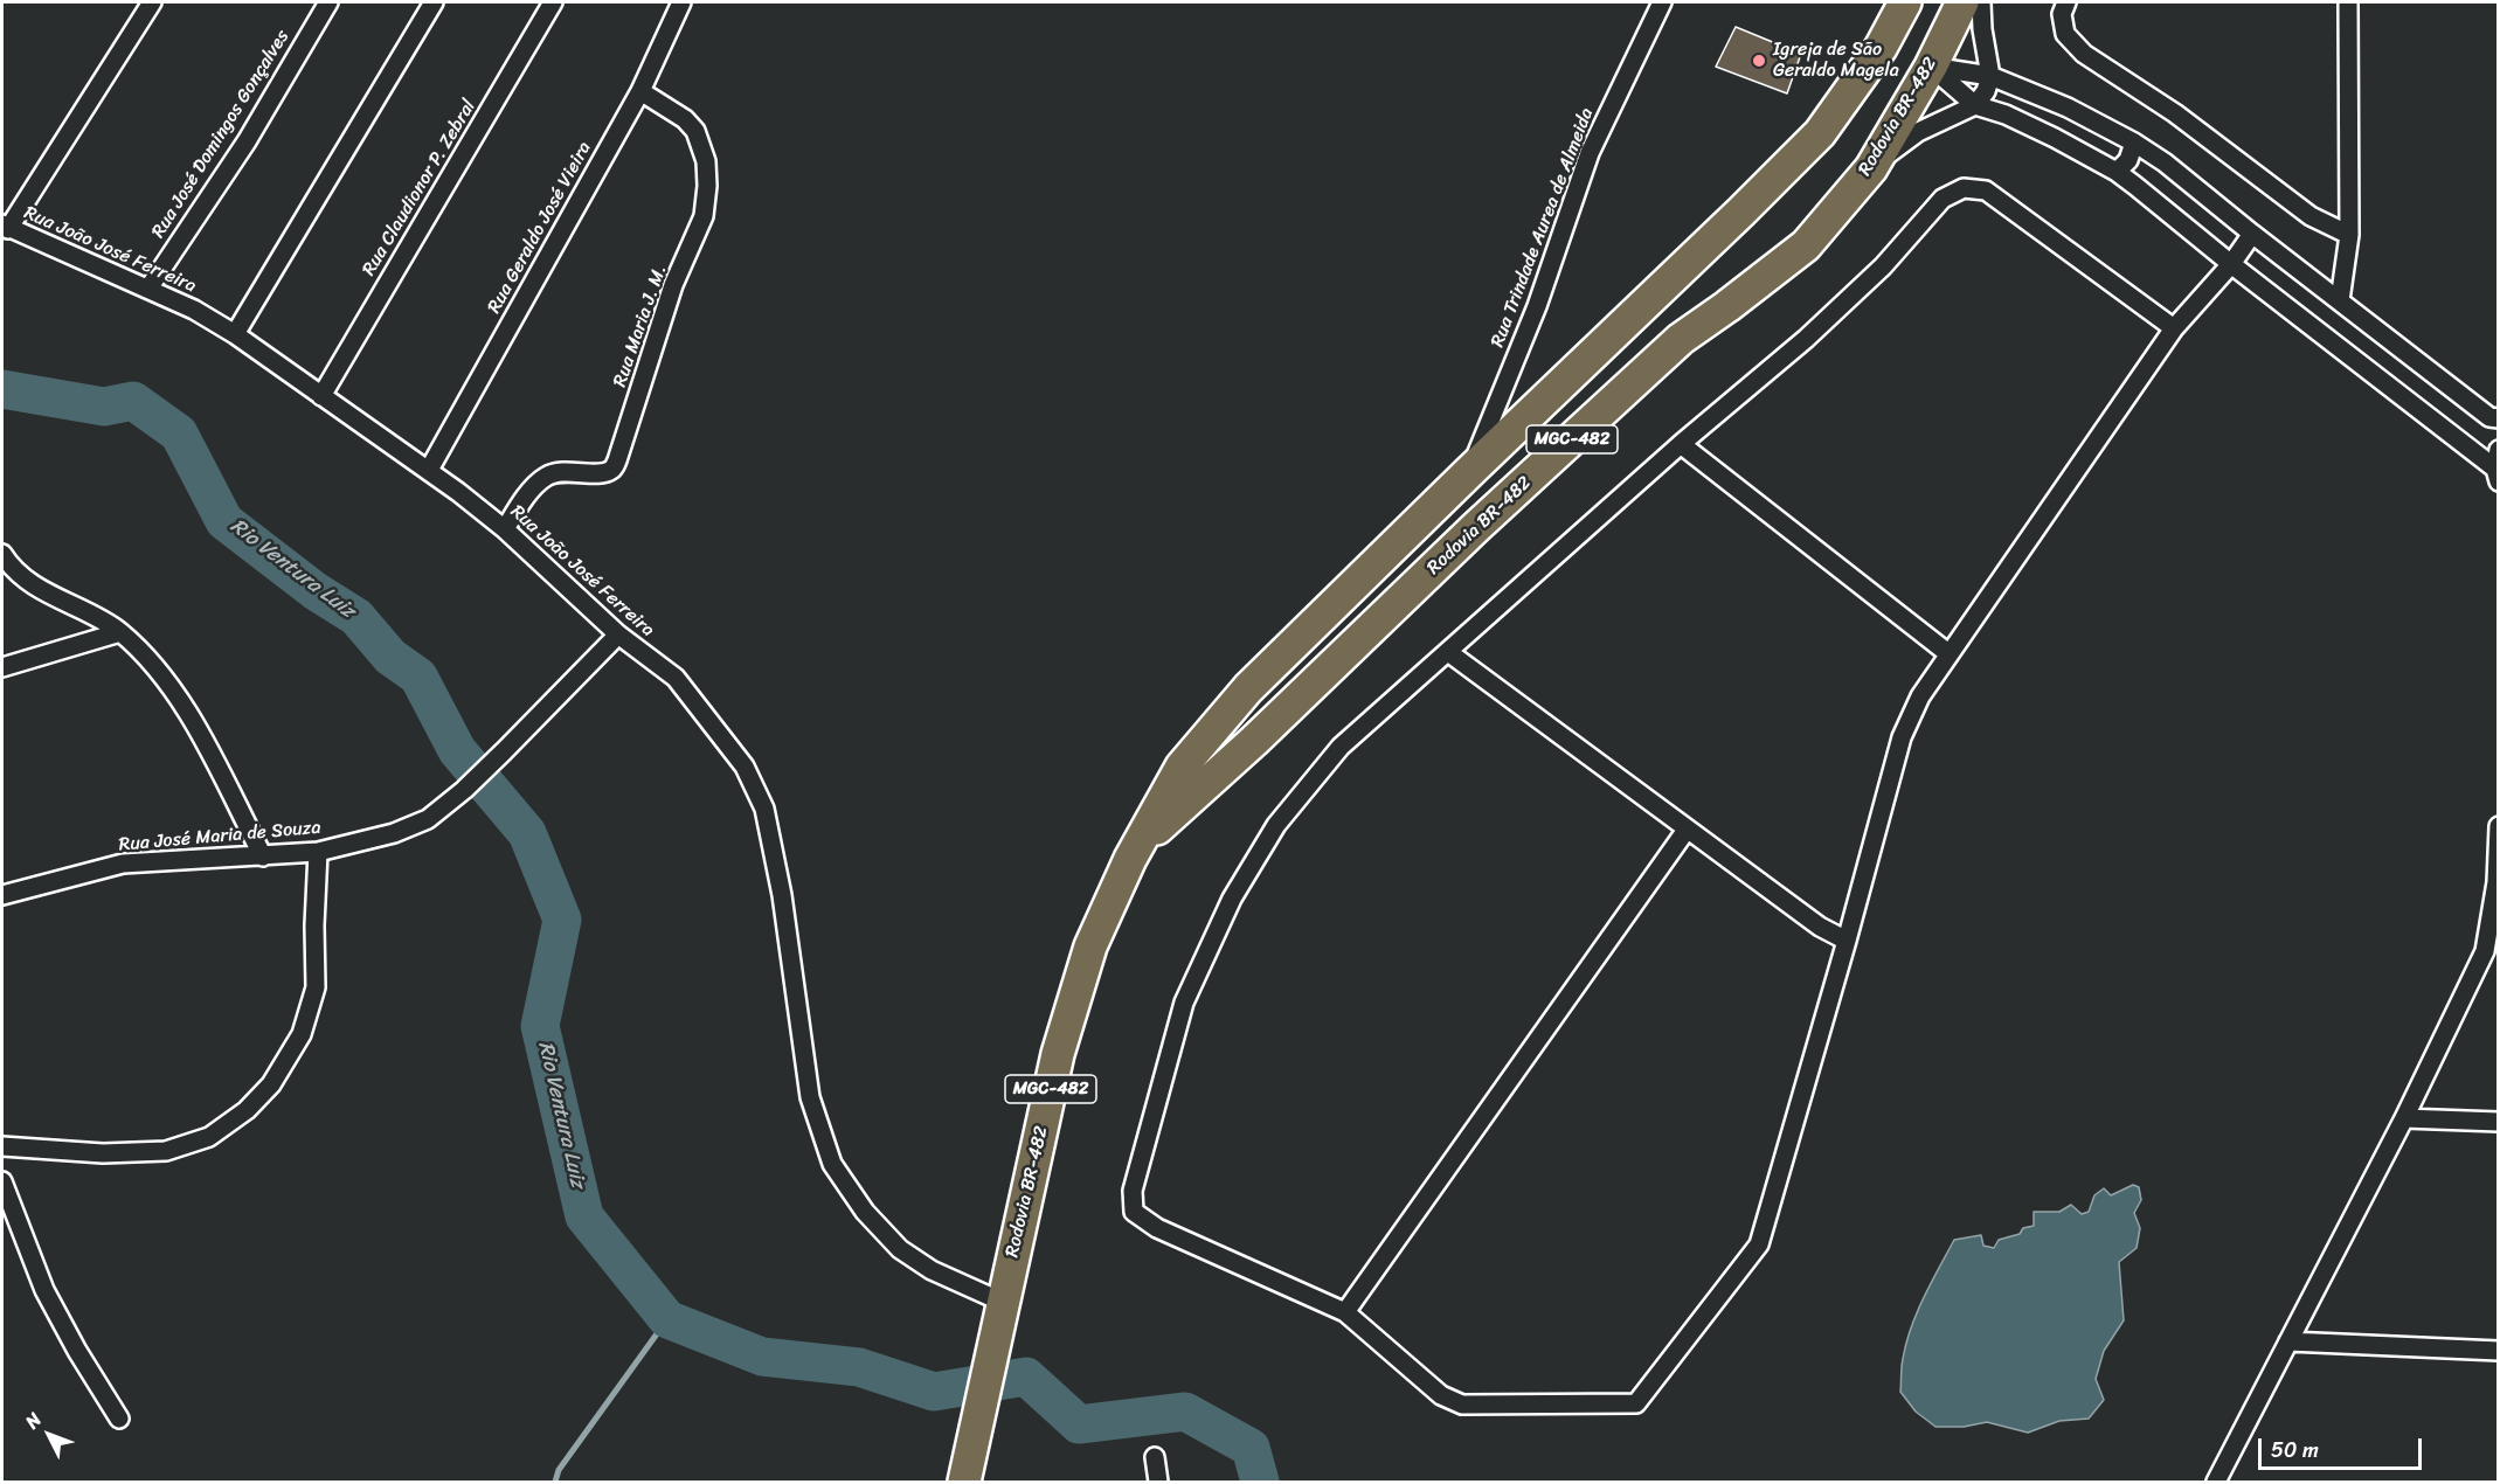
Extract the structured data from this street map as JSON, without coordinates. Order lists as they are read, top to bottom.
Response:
{
  "streets": {
    "highway": ["Rodovia BR-482", "MGC-482"],
    "street": [
      "Rua José Domingos Gonçalves",
      "Rua Claudionor P. Zebral",
      "Rua Geraldo José Vieira",
      "Rua Trindade Aurea de Almeida",
      "Rua João José Ferreira",
      "Rua Maria J. M.",
      "Rua José Maria de Souza"
    ]
  },
  "crossings": [
    ["Rodovia BR-482", "Rua Trindade Aurea de Almeida"],
    ["Rodovia BR-482", "Rua João José Ferreira"],
    ["Rua José Domingos Gonçalves", "Rua João José Ferreira"],
    ["Rua Claudionor P. Zebral", "Rua João José Ferreira"],
    ["Rua Geraldo José Vieira", "Rua João José Ferreira"],
    ["Rua Geraldo José Vieira", "Rua Maria J. M."],
    ["Rua João José Ferreira", "Rua Maria J. M."],
    ["Rua João José Ferreira", "Rua José Maria de Souza"]
  ],
  "water": ["Rio Ventura Luiz"],
  "places": ["Igreja de São Geraldo Magela"],
  "scale_bar": "50 m",
  "north": "top left"
}
